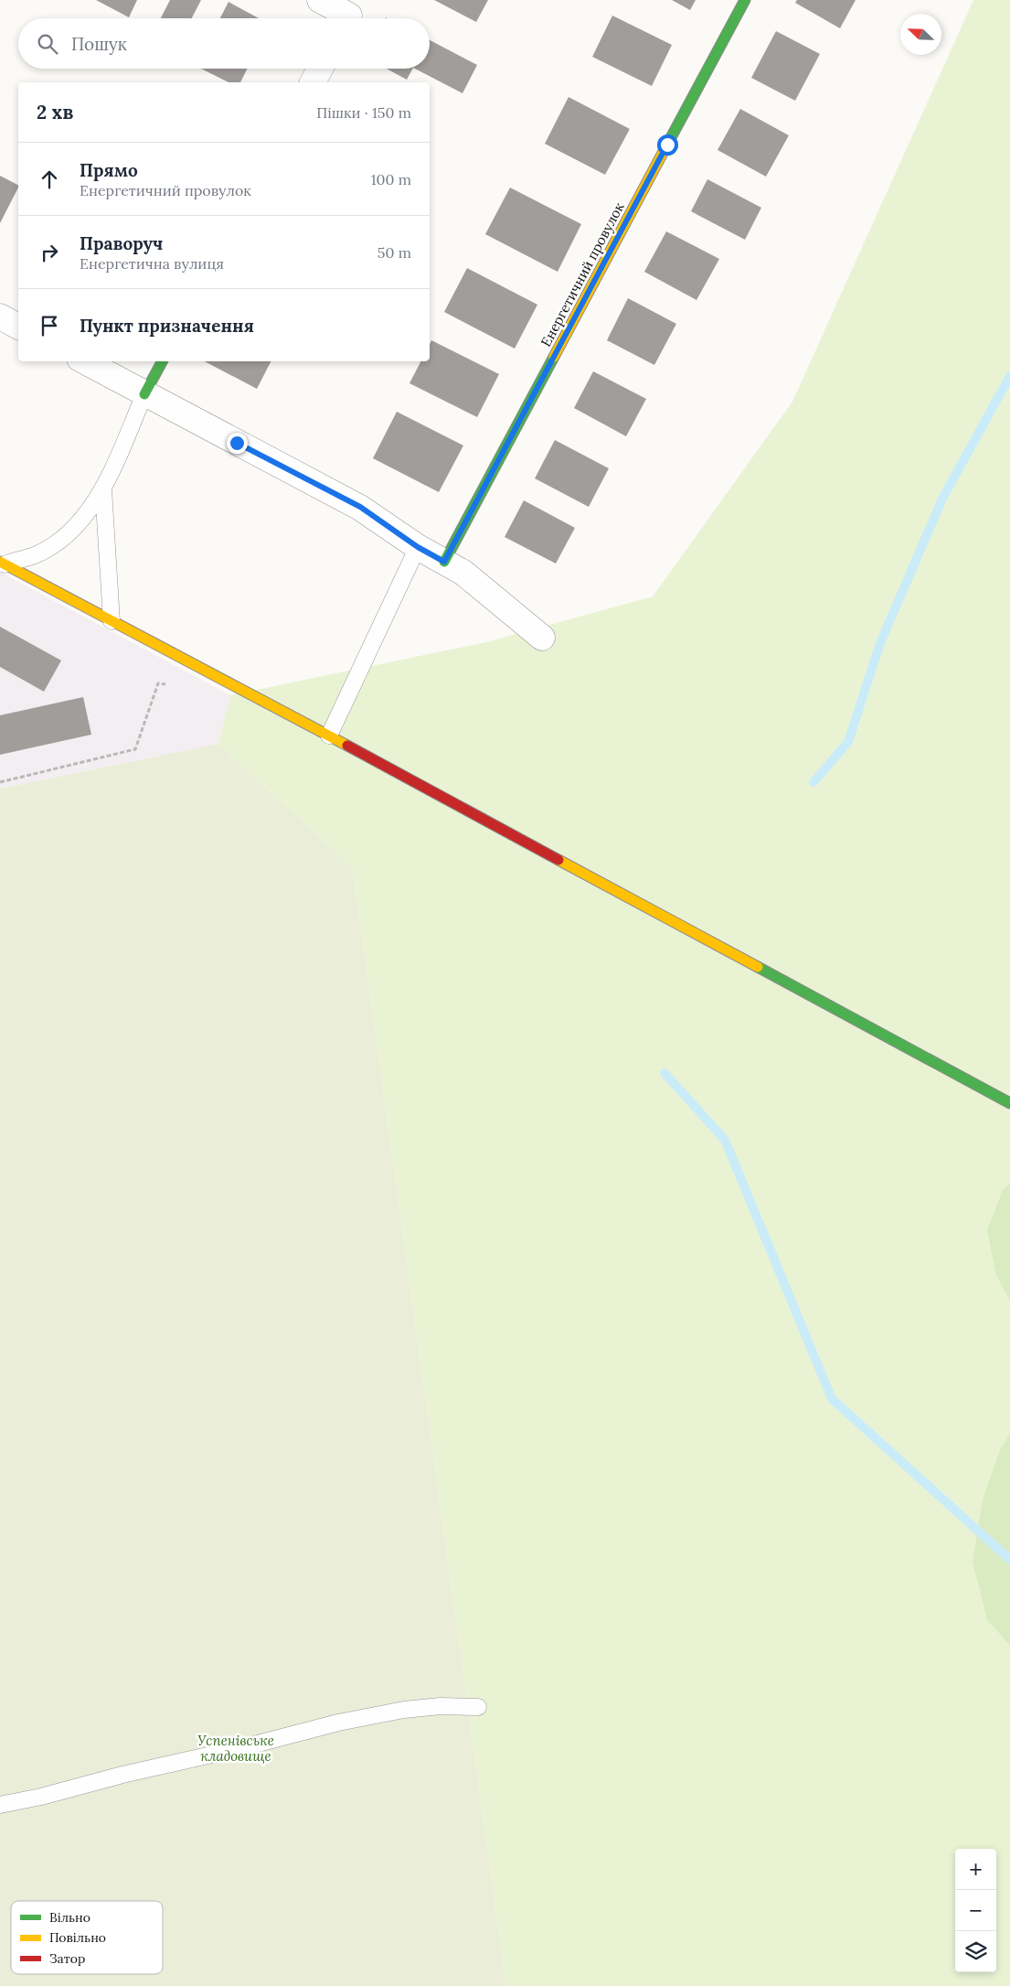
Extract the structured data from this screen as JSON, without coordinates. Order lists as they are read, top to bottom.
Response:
{
  "streets": {
    "street": ["Енергетичний провулок"]
  },
  "parks": ["Успенівське кладовище"],
  "legend": ["Вільно", "Повільно", "Затор"],
  "north": "top left",
  "page": {
    "search": "Пошук",
    "heading": ["2 хв", "Пішки · 150 m"],
    "list": [
      ["Прямо", "Енергетичний провулок", "100 m"],
      ["Праворуч", "Енергетична вулиця", "50 m"],
      "Пункт призначення"
    ],
    "map_buttons": ["+", "−"]
  }
}
